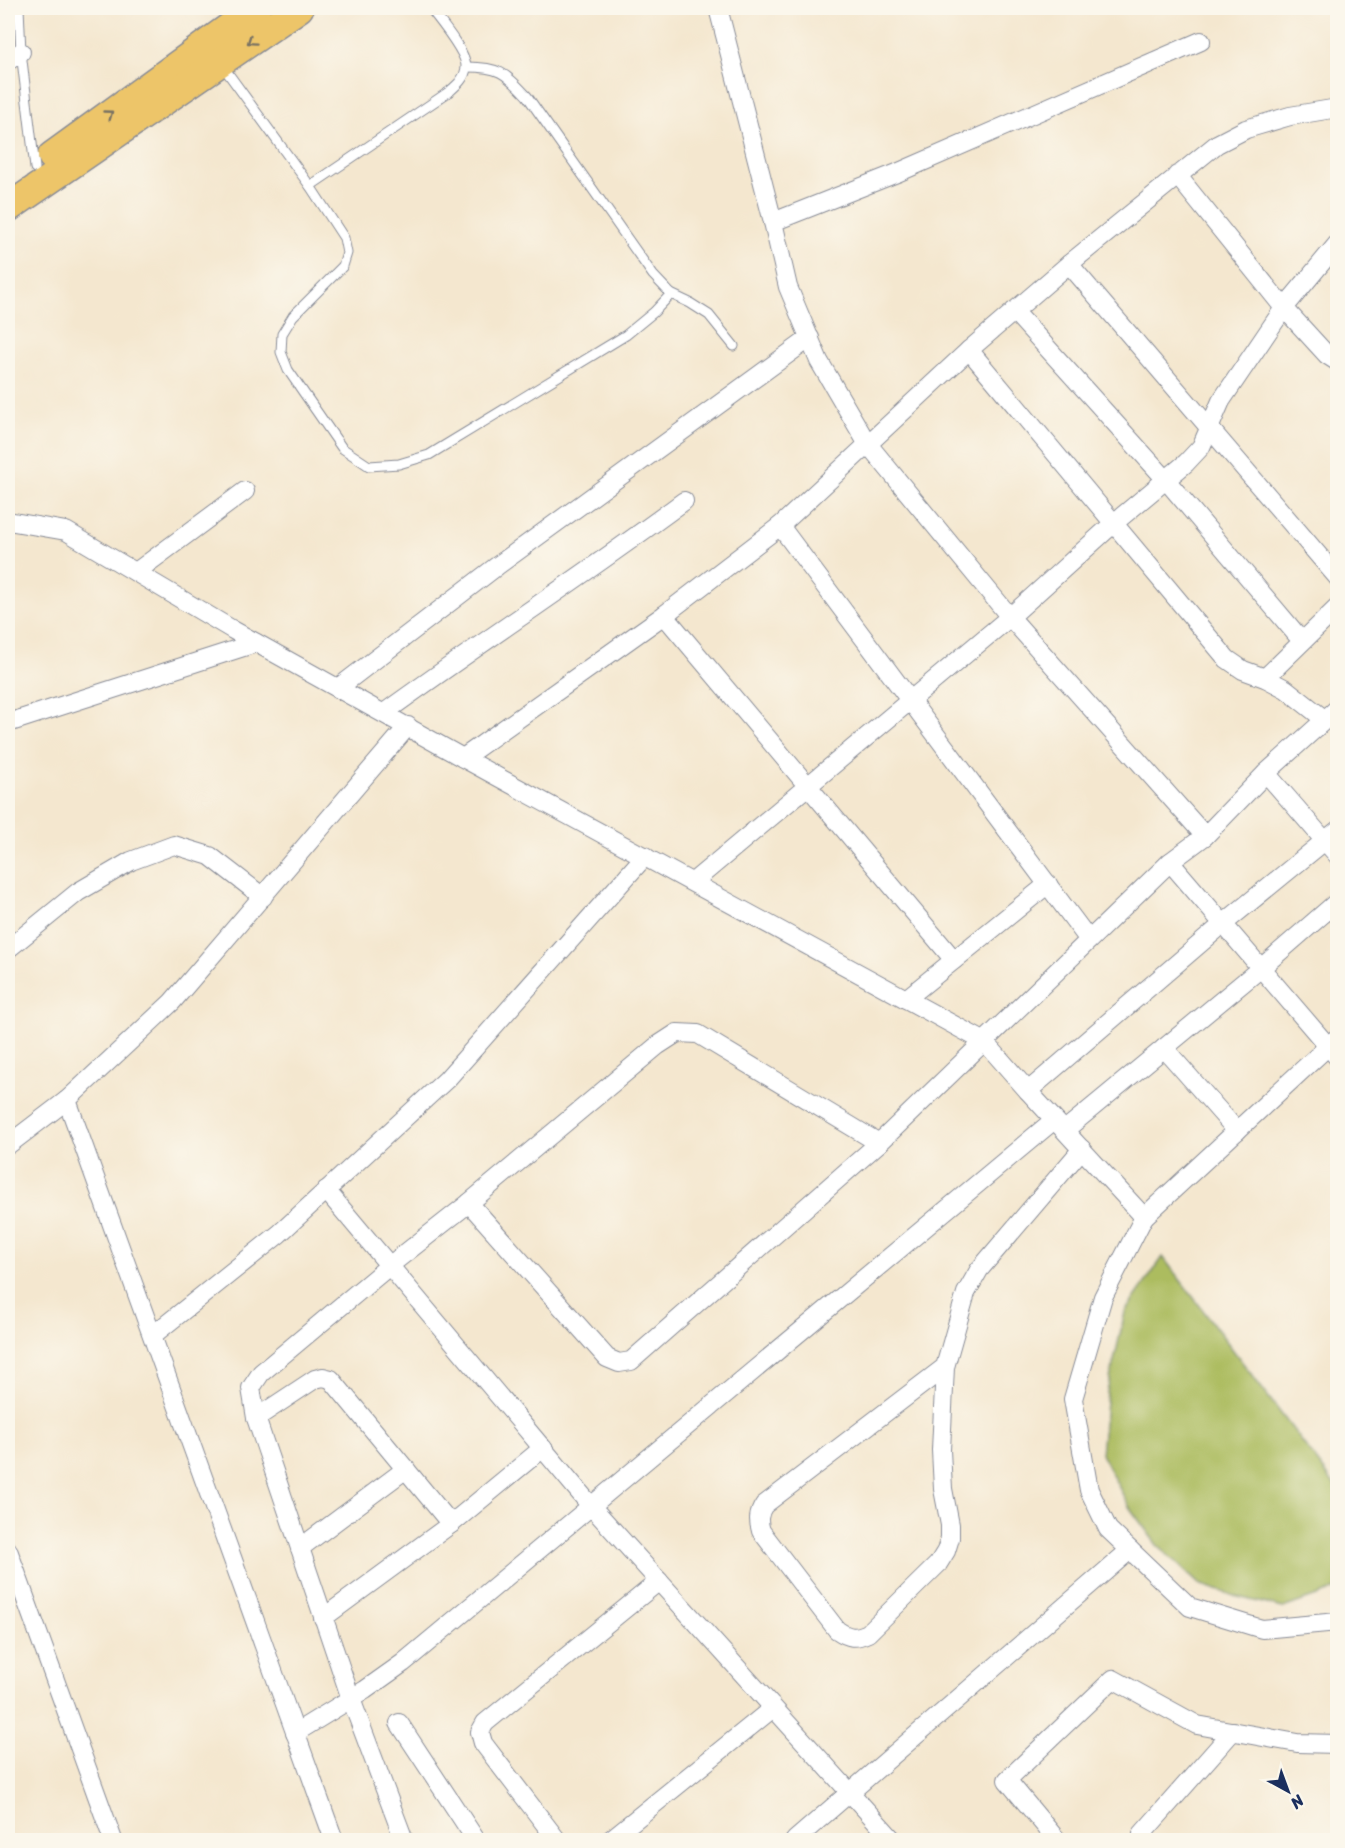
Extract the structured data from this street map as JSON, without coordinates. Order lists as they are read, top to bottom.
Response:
{
  "north": "bottom right"
}
